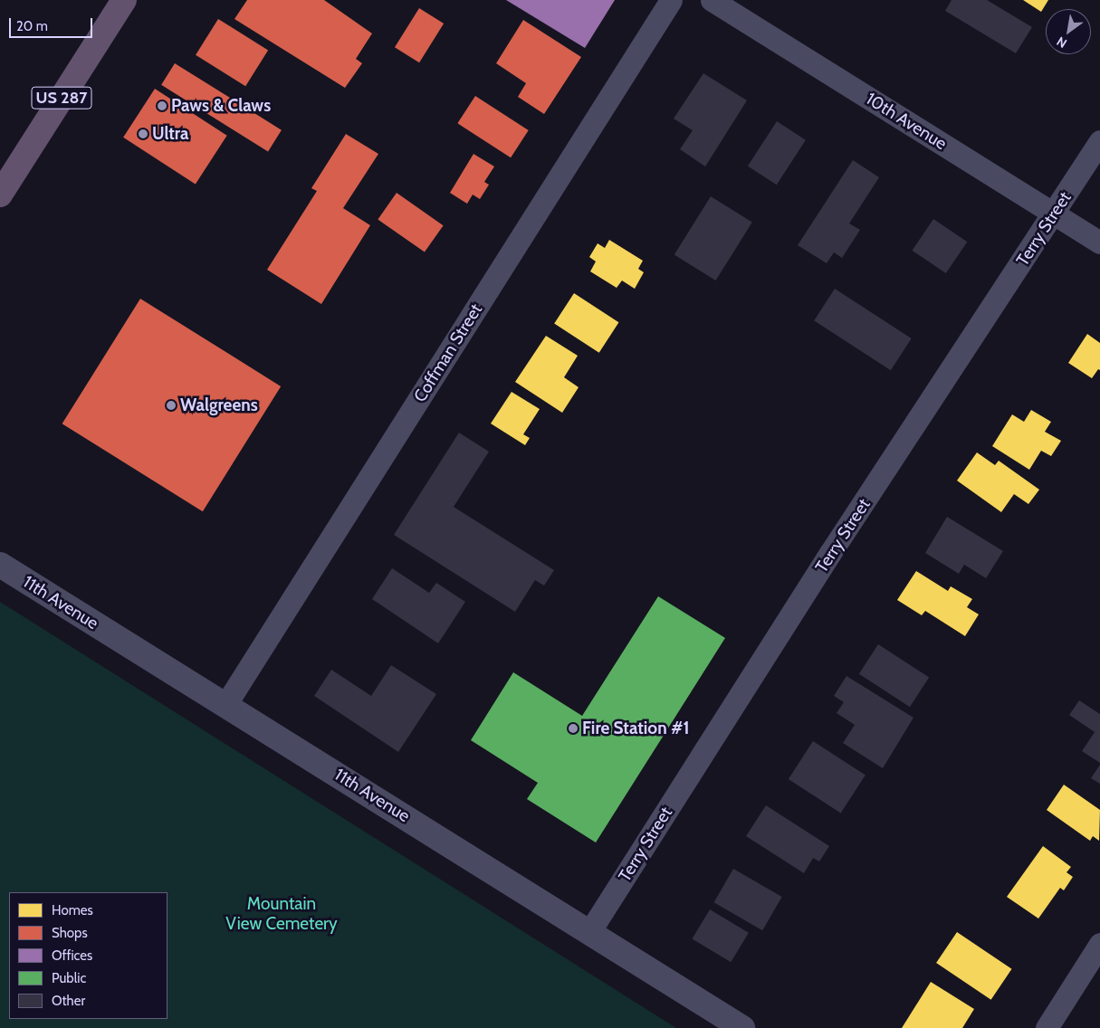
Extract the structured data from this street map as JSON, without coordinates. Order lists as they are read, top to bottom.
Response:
{
  "streets": {
    "highway": ["US 287"],
    "street": [
      "10th Avenue",
      "Terry Street",
      "Coffman Street",
      "11th Avenue"
    ]
  },
  "crossings": [
    ["10th Avenue", "Terry Street"],
    ["Terry Street", "11th Avenue"],
    ["Coffman Street", "11th Avenue"]
  ],
  "parks": ["Mountain View Cemetery"],
  "places": [
    "Paws & Claws",
    "Ultra",
    "Walgreens",
    "Fire Station #1"
  ],
  "legend": [
    "Homes",
    "Shops",
    "Offices",
    "Public",
    "Other"
  ],
  "scale_bar": "20 m",
  "north": "bottom left"
}
